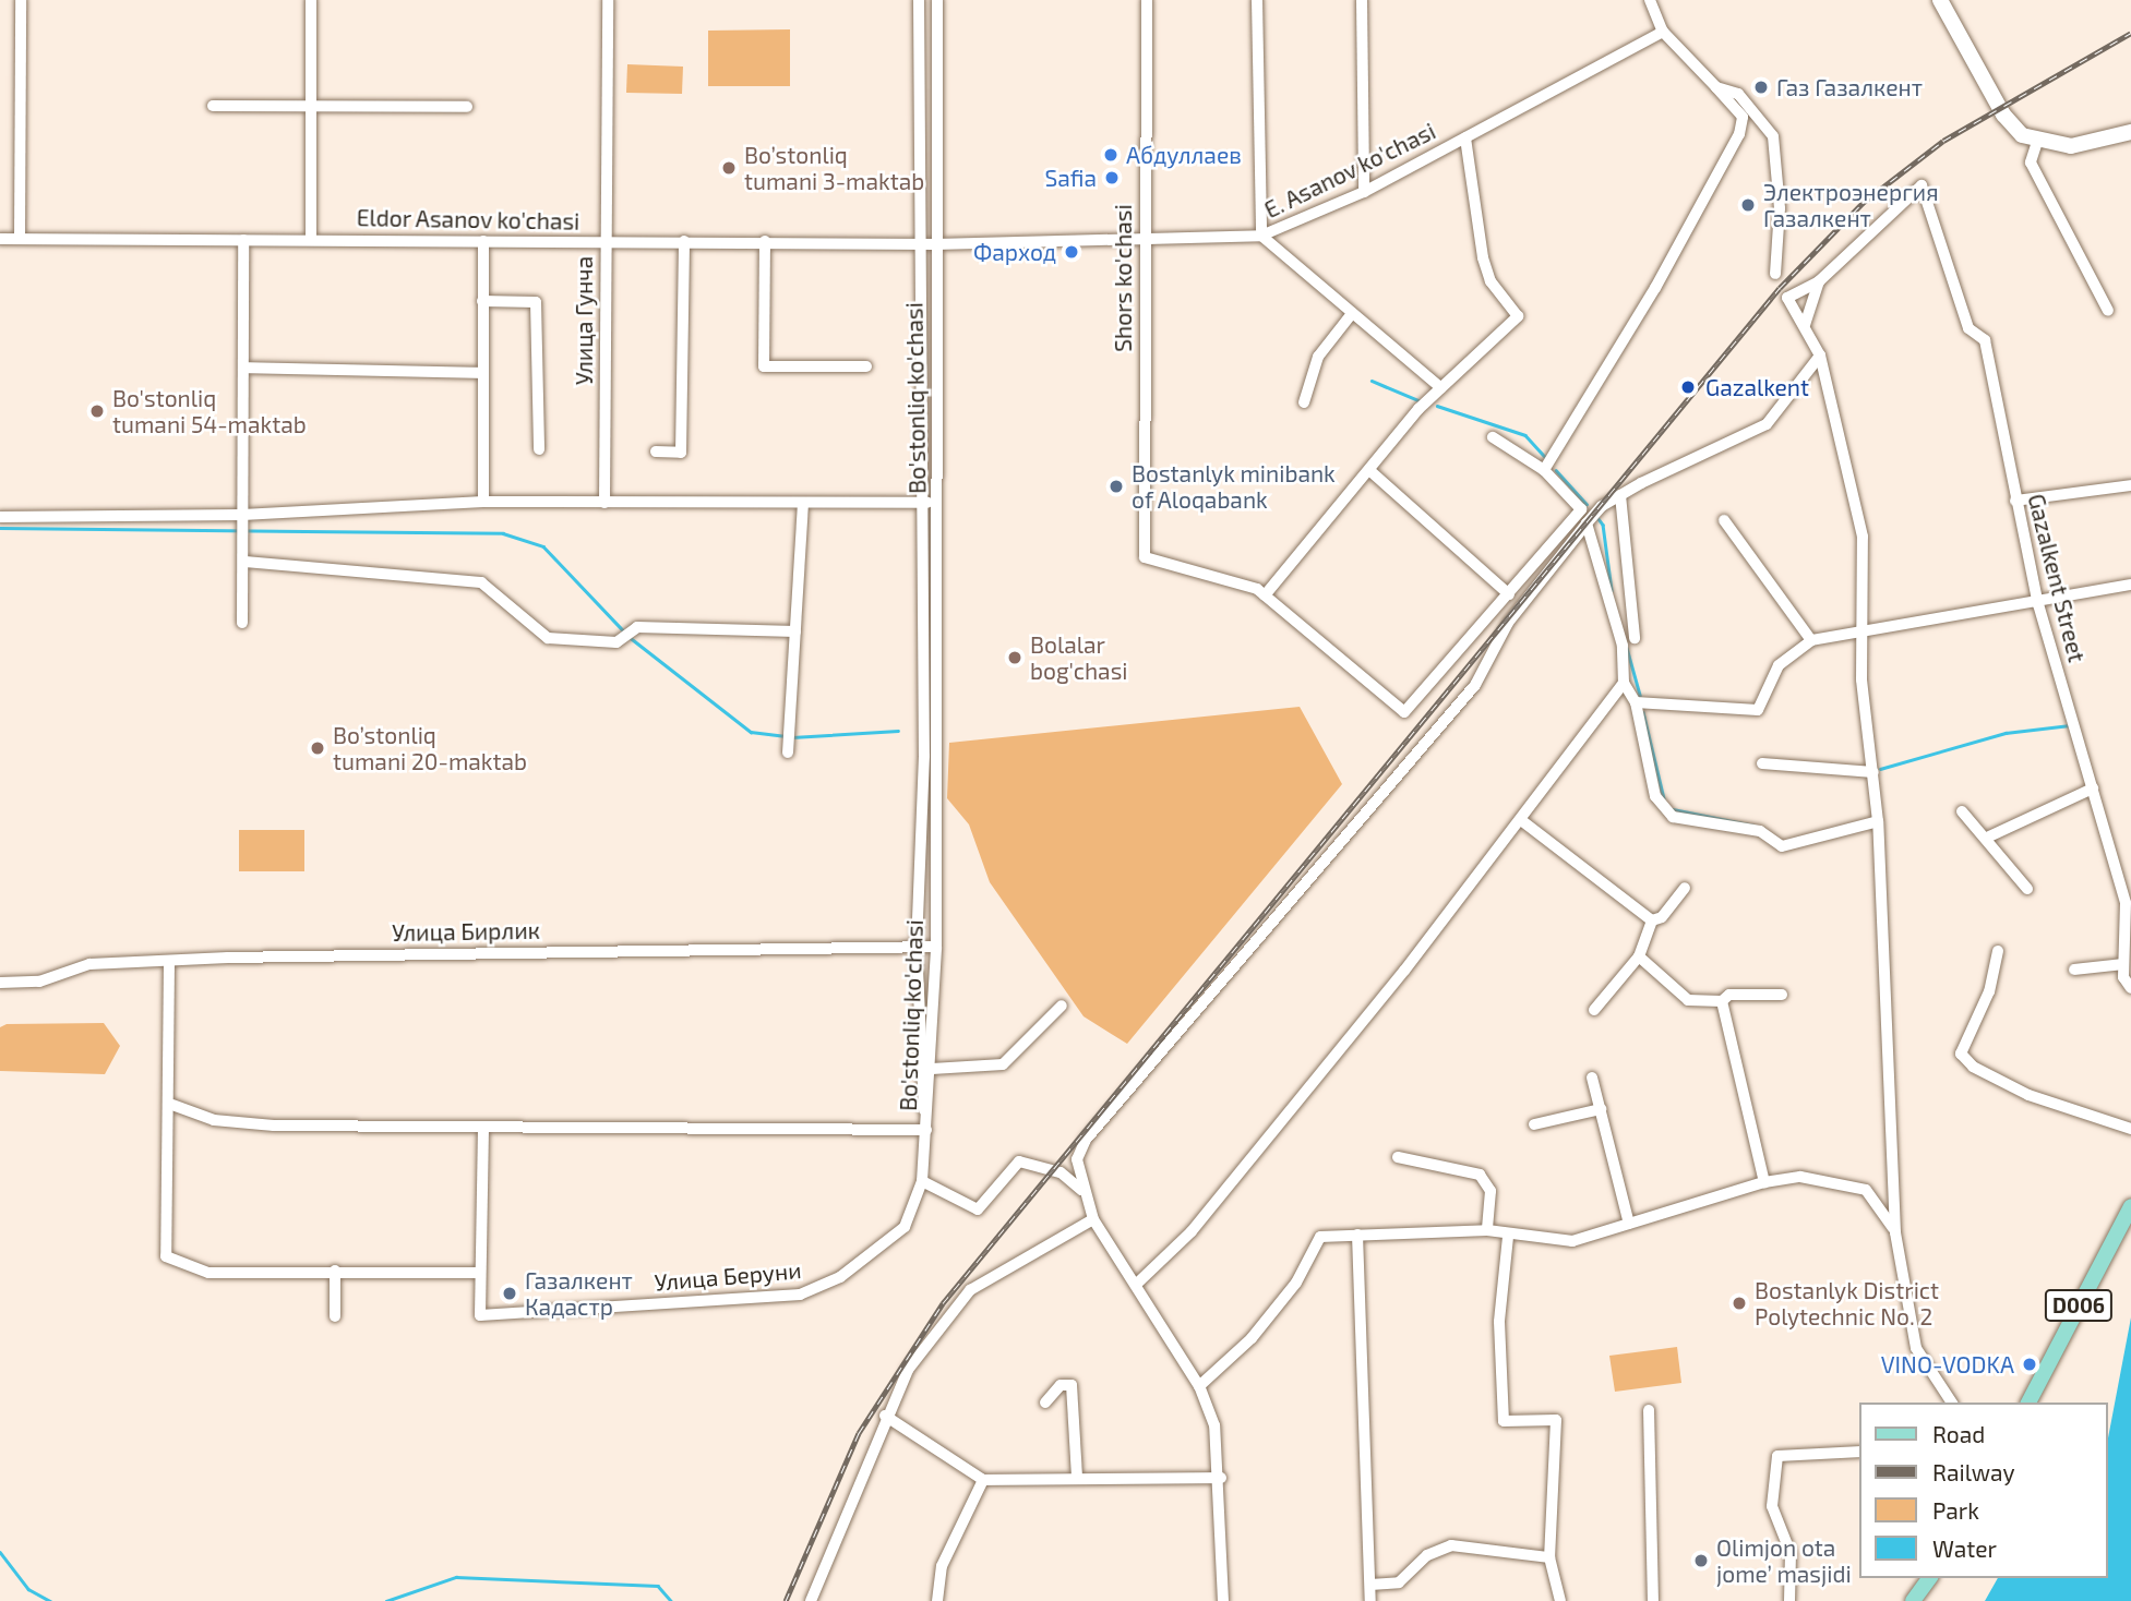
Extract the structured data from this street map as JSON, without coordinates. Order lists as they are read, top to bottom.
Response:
{
  "streets": {
    "main road": ["D006"],
    "street": [
      "E. Asanov ko'chasi",
      "Eldor Asanov ko'chasi",
      "Shors ko'chasi",
      "Улица Гунча",
      "Bo'stonliq ko'chasi",
      "Gazalkent Street",
      "Улица Бирлик",
      "Улица Беруни"
    ]
  },
  "crossings": [
    ["E. Asanov ko'chasi", "Eldor Asanov ko'chasi"],
    ["E. Asanov ko'chasi", "Shors ko'chasi"],
    ["E. Asanov ko'chasi", "Bo'stonliq ko'chasi"],
    ["Eldor Asanov ko'chasi", "Улица Гунча"],
    ["Eldor Asanov ko'chasi", "Bo'stonliq ko'chasi"],
    ["Bo'stonliq ko'chasi", "Улица Бирлик"],
    ["Bo'stonliq ko'chasi", "Улица Беруни"]
  ],
  "places": [
    "Газ Газалкент",
    "Абдуллаев",
    "Bo’stonliq tumani 3-maktab",
    "Safia",
    "Электроэнергия Газалкент",
    "Фарход",
    "Gazalkent",
    "Bo'stonliq tumani 54-maktab",
    "Bostanlyk minibank of Aloqabank",
    "Bolalar bog'chasi",
    "Bo’stonliq tumani 20-maktab",
    "Газалкент Кадастр",
    "Bostanlyk District Polytechnic No. 2",
    "VINO-VODKA",
    "Olimjon ota jome’ masjidi"
  ],
  "legend": [
    "Road",
    "Railway",
    "Park",
    "Water"
  ]
}
